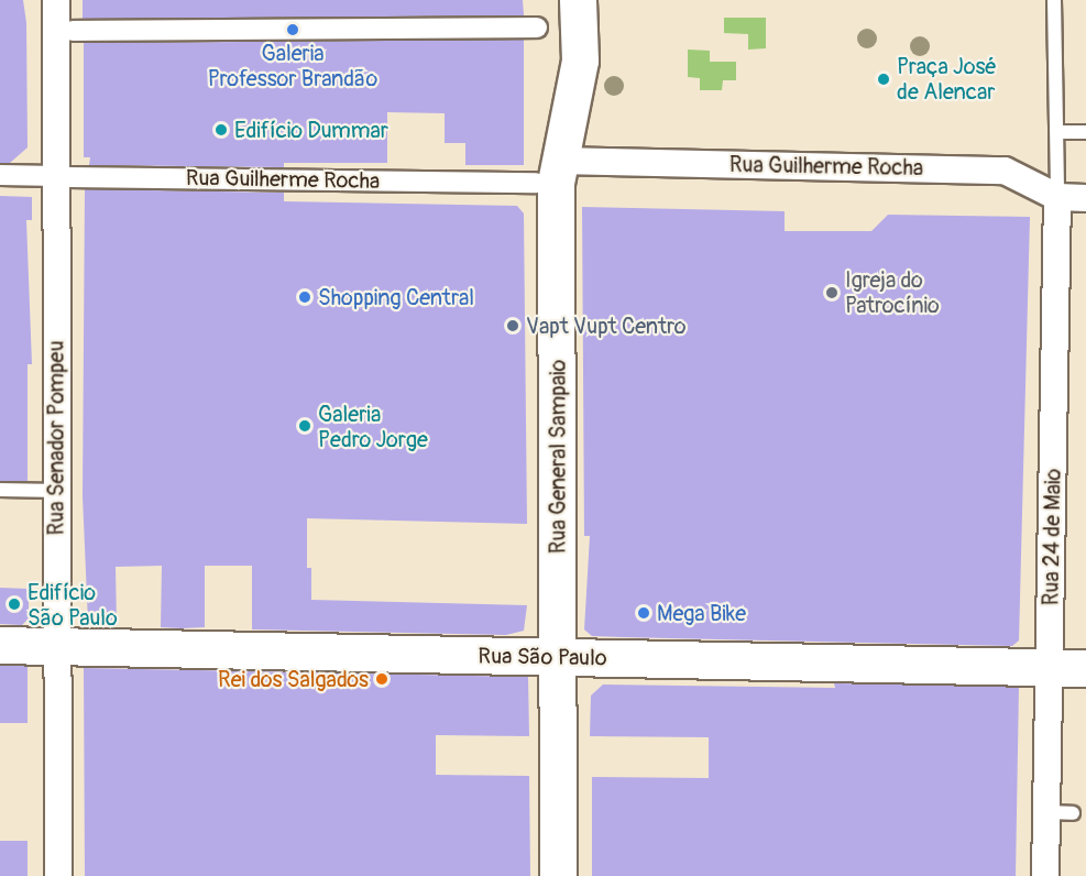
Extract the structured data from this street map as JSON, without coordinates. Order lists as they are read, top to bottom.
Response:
{
  "streets": {
    "main road": ["Rua General Sampaio", "Rua São Paulo"],
    "street": ["Rua Guilherme Rocha", "Rua Senador Pompeu", "Rua 24 de Maio"]
  },
  "crossings": [
    ["Rua Guilherme Rocha", "Rua General Sampaio"],
    ["Rua Guilherme Rocha", "Rua 24 de Maio"],
    ["Rua Senador Pompeu", "Rua São Paulo"],
    ["Rua General Sampaio", "Rua São Paulo"],
    ["Rua 24 de Maio", "Rua São Paulo"]
  ],
  "places": [
    "Galeria Professor Brandão",
    "Praça José de Alencar",
    "Edifício Dummar",
    "Igreja do Patrocínio",
    "Shopping Central",
    "Vapt Vupt Centro",
    "Galeria Pedro Jorge",
    "Edifício São Paulo",
    "Mega Bike",
    "Rei dos Salgados"
  ]
}
